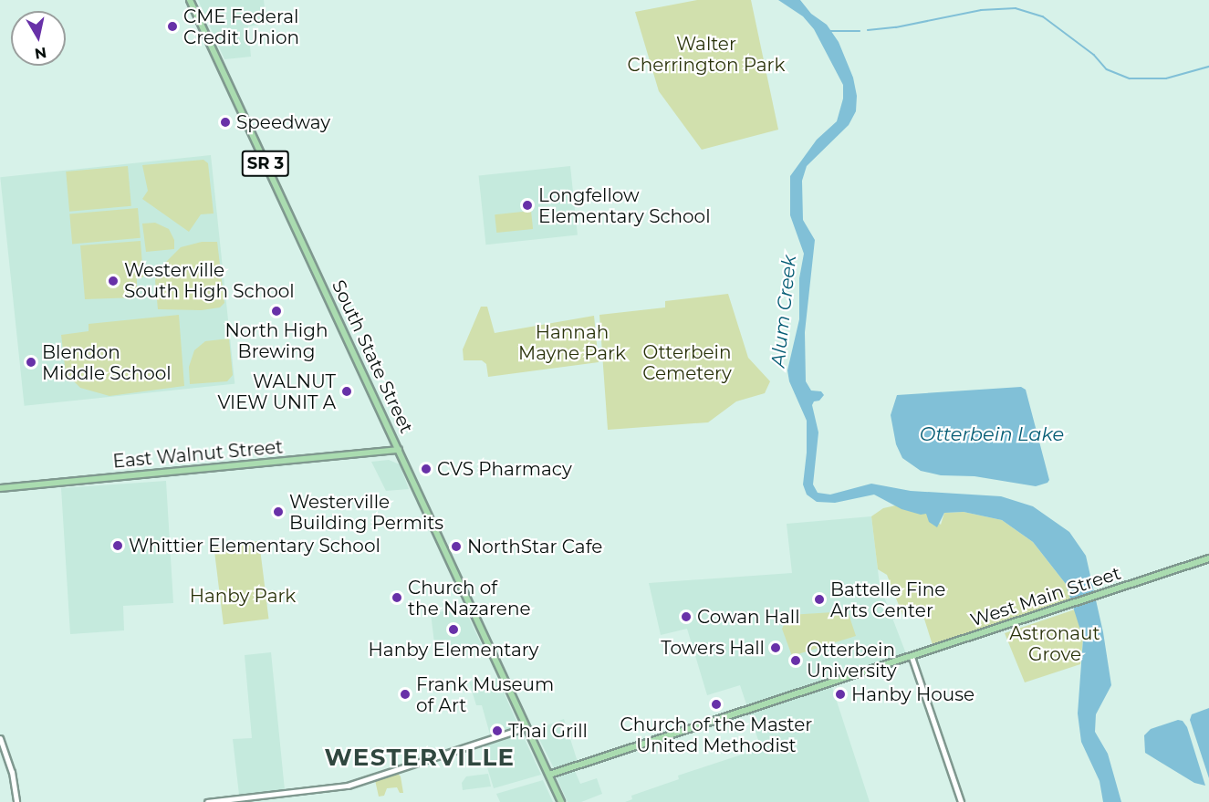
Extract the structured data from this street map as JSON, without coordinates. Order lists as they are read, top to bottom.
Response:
{
  "streets": {
    "main road": [
      "SR 3",
      "South State Street",
      "East Walnut Street",
      "West Main Street"
    ]
  },
  "crossings": [
    ["SR 3", "South State Street"],
    ["SR 3", "West Main Street"],
    ["South State Street", "East Walnut Street"]
  ],
  "districts": ["WESTERVILLE"],
  "water": ["Alum Creek", "Otterbein Lake"],
  "parks": [
    "Walter Cherrington Park",
    "Hannah Mayne Park",
    "Otterbein Cemetery",
    "Hanby Park",
    "Astronaut Grove"
  ],
  "places": [
    "CME Federal Credit Union",
    "Speedway",
    "Longfellow Elementary School",
    "Westerville South High School",
    "North High Brewing",
    "Blendon Middle School",
    "WALNUT VIEW UNIT A",
    "CVS Pharmacy",
    "Westerville Building Permits",
    "Whittier Elementary School",
    "NorthStar Cafe",
    "Church of the Nazarene",
    "Battelle Fine Arts Center",
    "Cowan Hall",
    "Hanby Elementary",
    "Towers Hall",
    "Otterbein University",
    "Frank Museum of Art",
    "Hanby House",
    "Church of the Master United Methodist",
    "Thai Grill"
  ],
  "north": "bottom"
}
